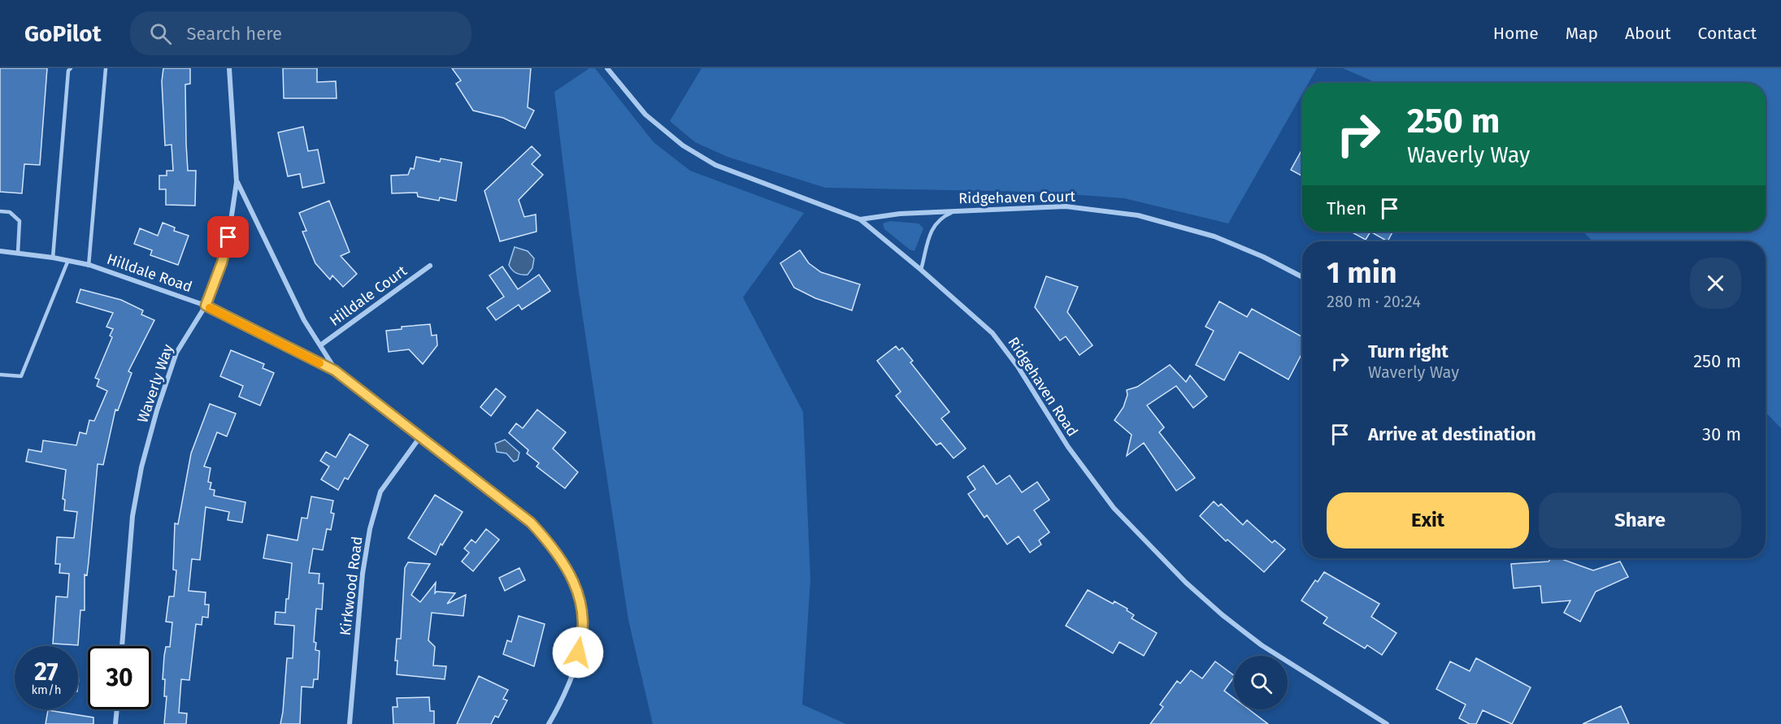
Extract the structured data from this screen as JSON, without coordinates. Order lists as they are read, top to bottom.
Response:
{
  "streets": {
    "street": [
      "Ridgehaven Court",
      "Hilldale Road",
      "Hilldale Court",
      "Waverly Way",
      "Ridgehaven Road",
      "Kirkwood Road"
    ]
  },
  "crossings": [
    ["Ridgehaven Court", "Ridgehaven Road"],
    ["Hilldale Road", "Hilldale Court"],
    ["Hilldale Road", "Waverly Way"],
    ["Hilldale Road", "Kirkwood Road"]
  ],
  "page": {
    "header": "GoPilot",
    "search": "Search here",
    "nav": [
      "Home",
      "Map",
      "About",
      "Contact"
    ],
    "turn": ["250 m", "Waverly Way"],
    "then": "Then",
    "heading": ["1 min", "280 m · 20:24"],
    "list": [
      {
        "name": "Turn right",
        "note": "Waverly Way",
        "value": "250 m"
      },
      {
        "name": "Arrive at destination",
        "value": "30 m"
      }
    ],
    "buttons": ["Exit", "Share"],
    "speed": "27 km/h",
    "limit": "30"
  }
}
